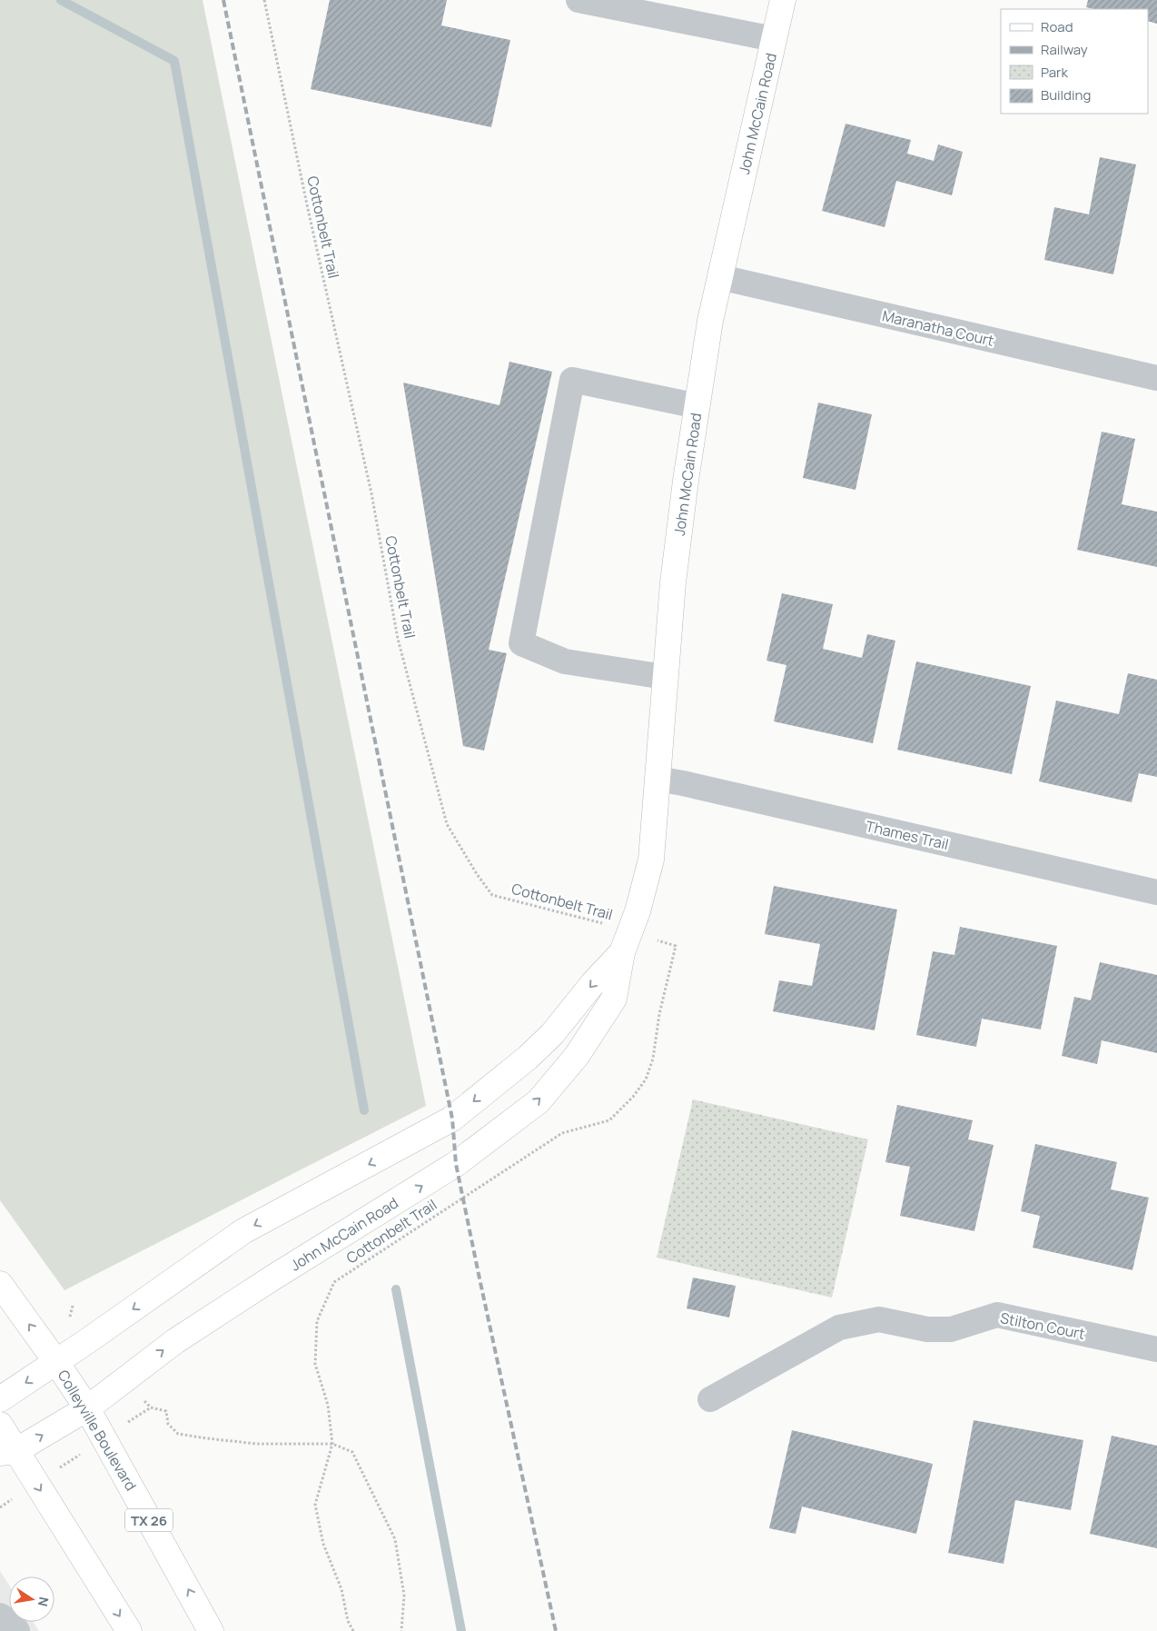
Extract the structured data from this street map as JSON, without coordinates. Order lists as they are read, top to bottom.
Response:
{
  "streets": {
    "main road": ["John McCain Road", "Colleyville Boulevard", "TX 26"],
    "street": ["Maranatha Court", "Thames Trail", "Stilton Court"],
    "path": ["Cottonbelt Trail"]
  },
  "crossings": [
    ["John McCain Road", "Cottonbelt Trail"],
    ["John McCain Road", "Maranatha Court"],
    ["John McCain Road", "Thames Trail"],
    ["John McCain Road", "Colleyville Boulevard"]
  ],
  "legend": [
    "Road",
    "Railway",
    "Park",
    "Building"
  ],
  "north": "right"
}
